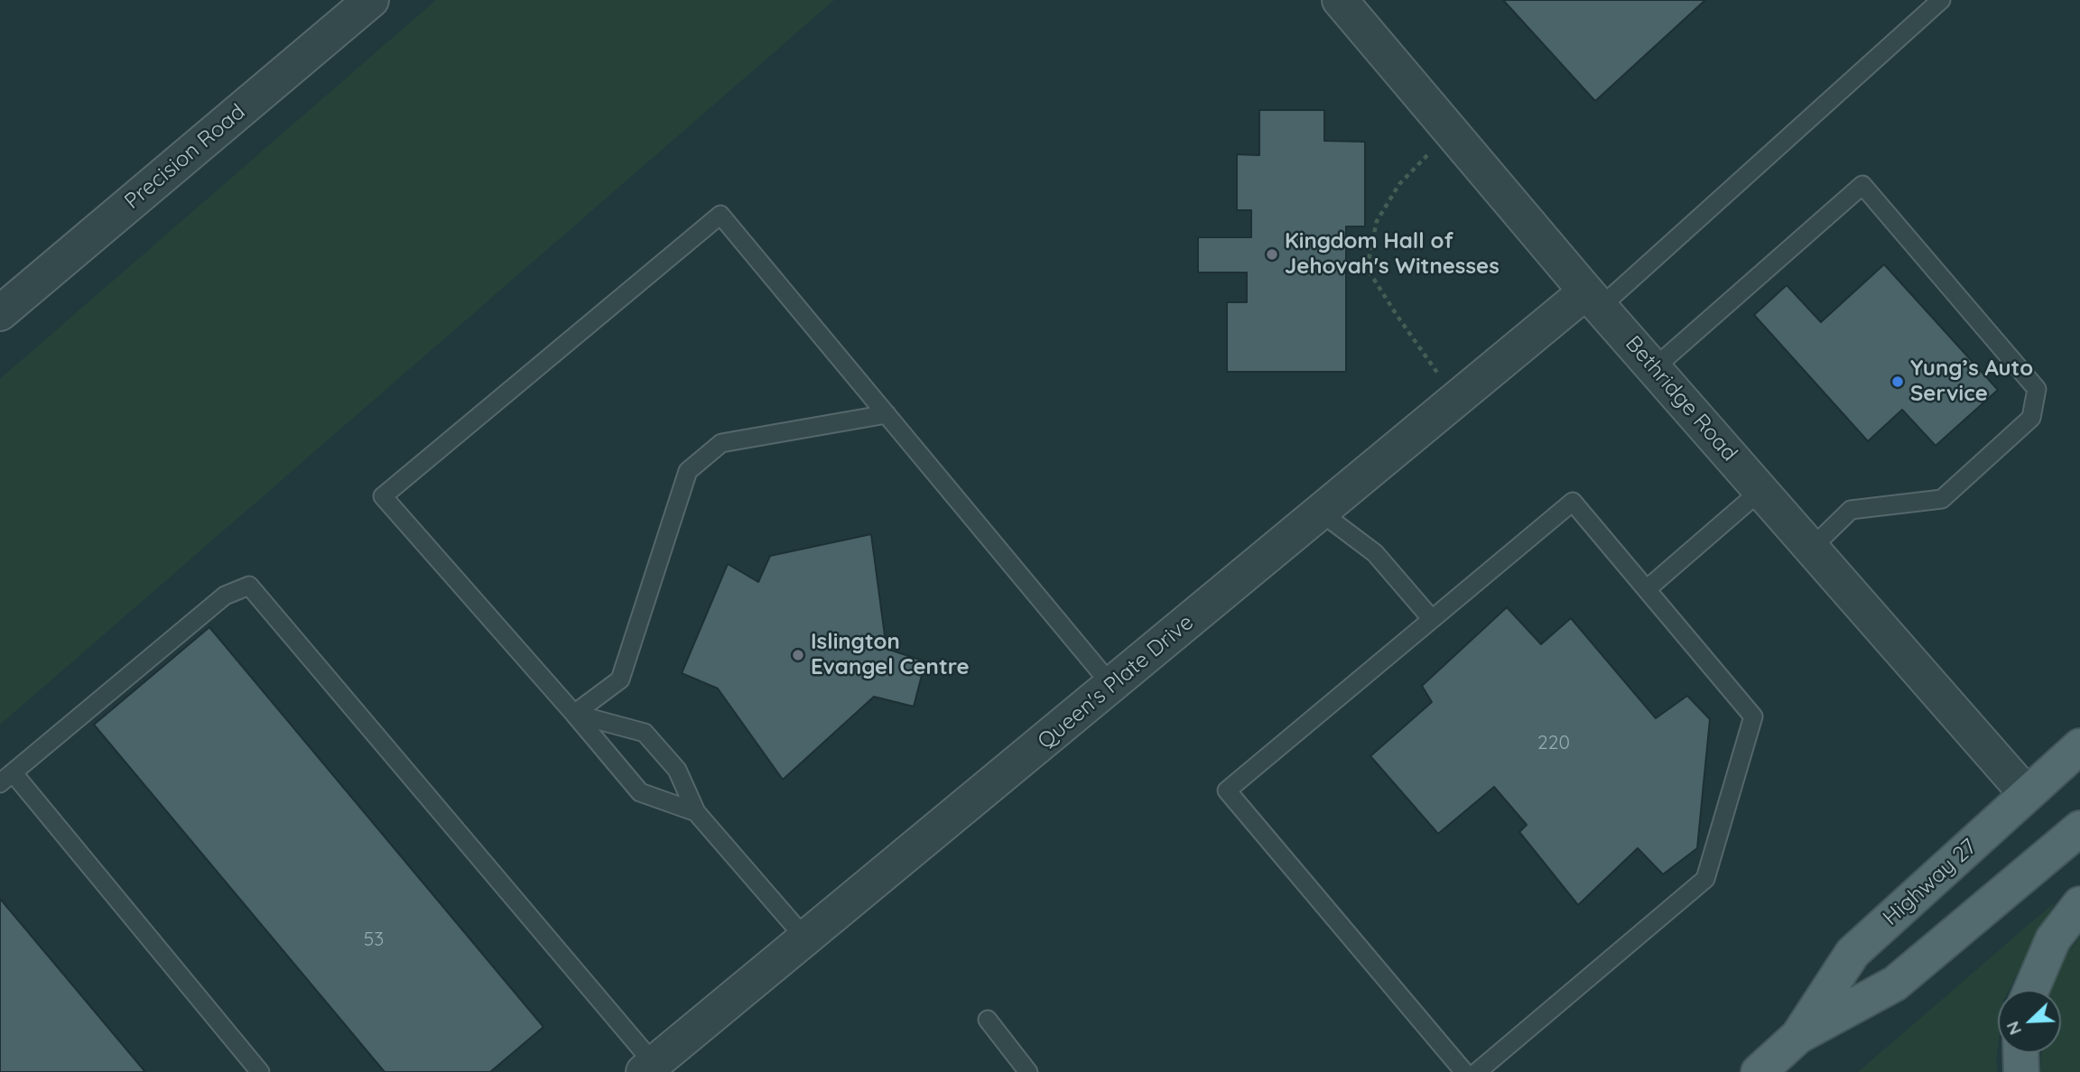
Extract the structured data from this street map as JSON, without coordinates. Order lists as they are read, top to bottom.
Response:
{
  "streets": {
    "main road": ["Highway 27"],
    "street": ["Precision Road", "Bethridge Road", "Queen's Plate Drive"]
  },
  "crossings": [
    ["Bethridge Road", "Queen's Plate Drive"],
    ["Bethridge Road", "Highway 27"]
  ],
  "places": ["Kingdom Hall of Jehovah's Witnesses", "Yung’s Auto Service", "Islington Evangel Centre"],
  "house_numbers": ["220", "53"],
  "north": "bottom left"
}
